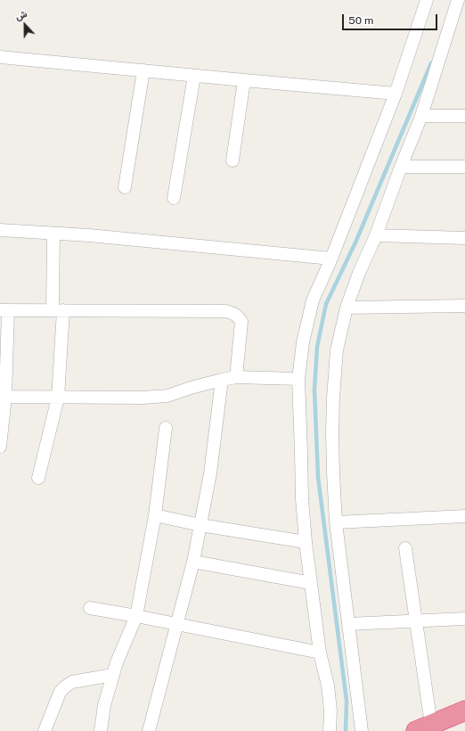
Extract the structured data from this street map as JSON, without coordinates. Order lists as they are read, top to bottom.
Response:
{
  "scale_bar": "50 m",
  "north": "top"
}
